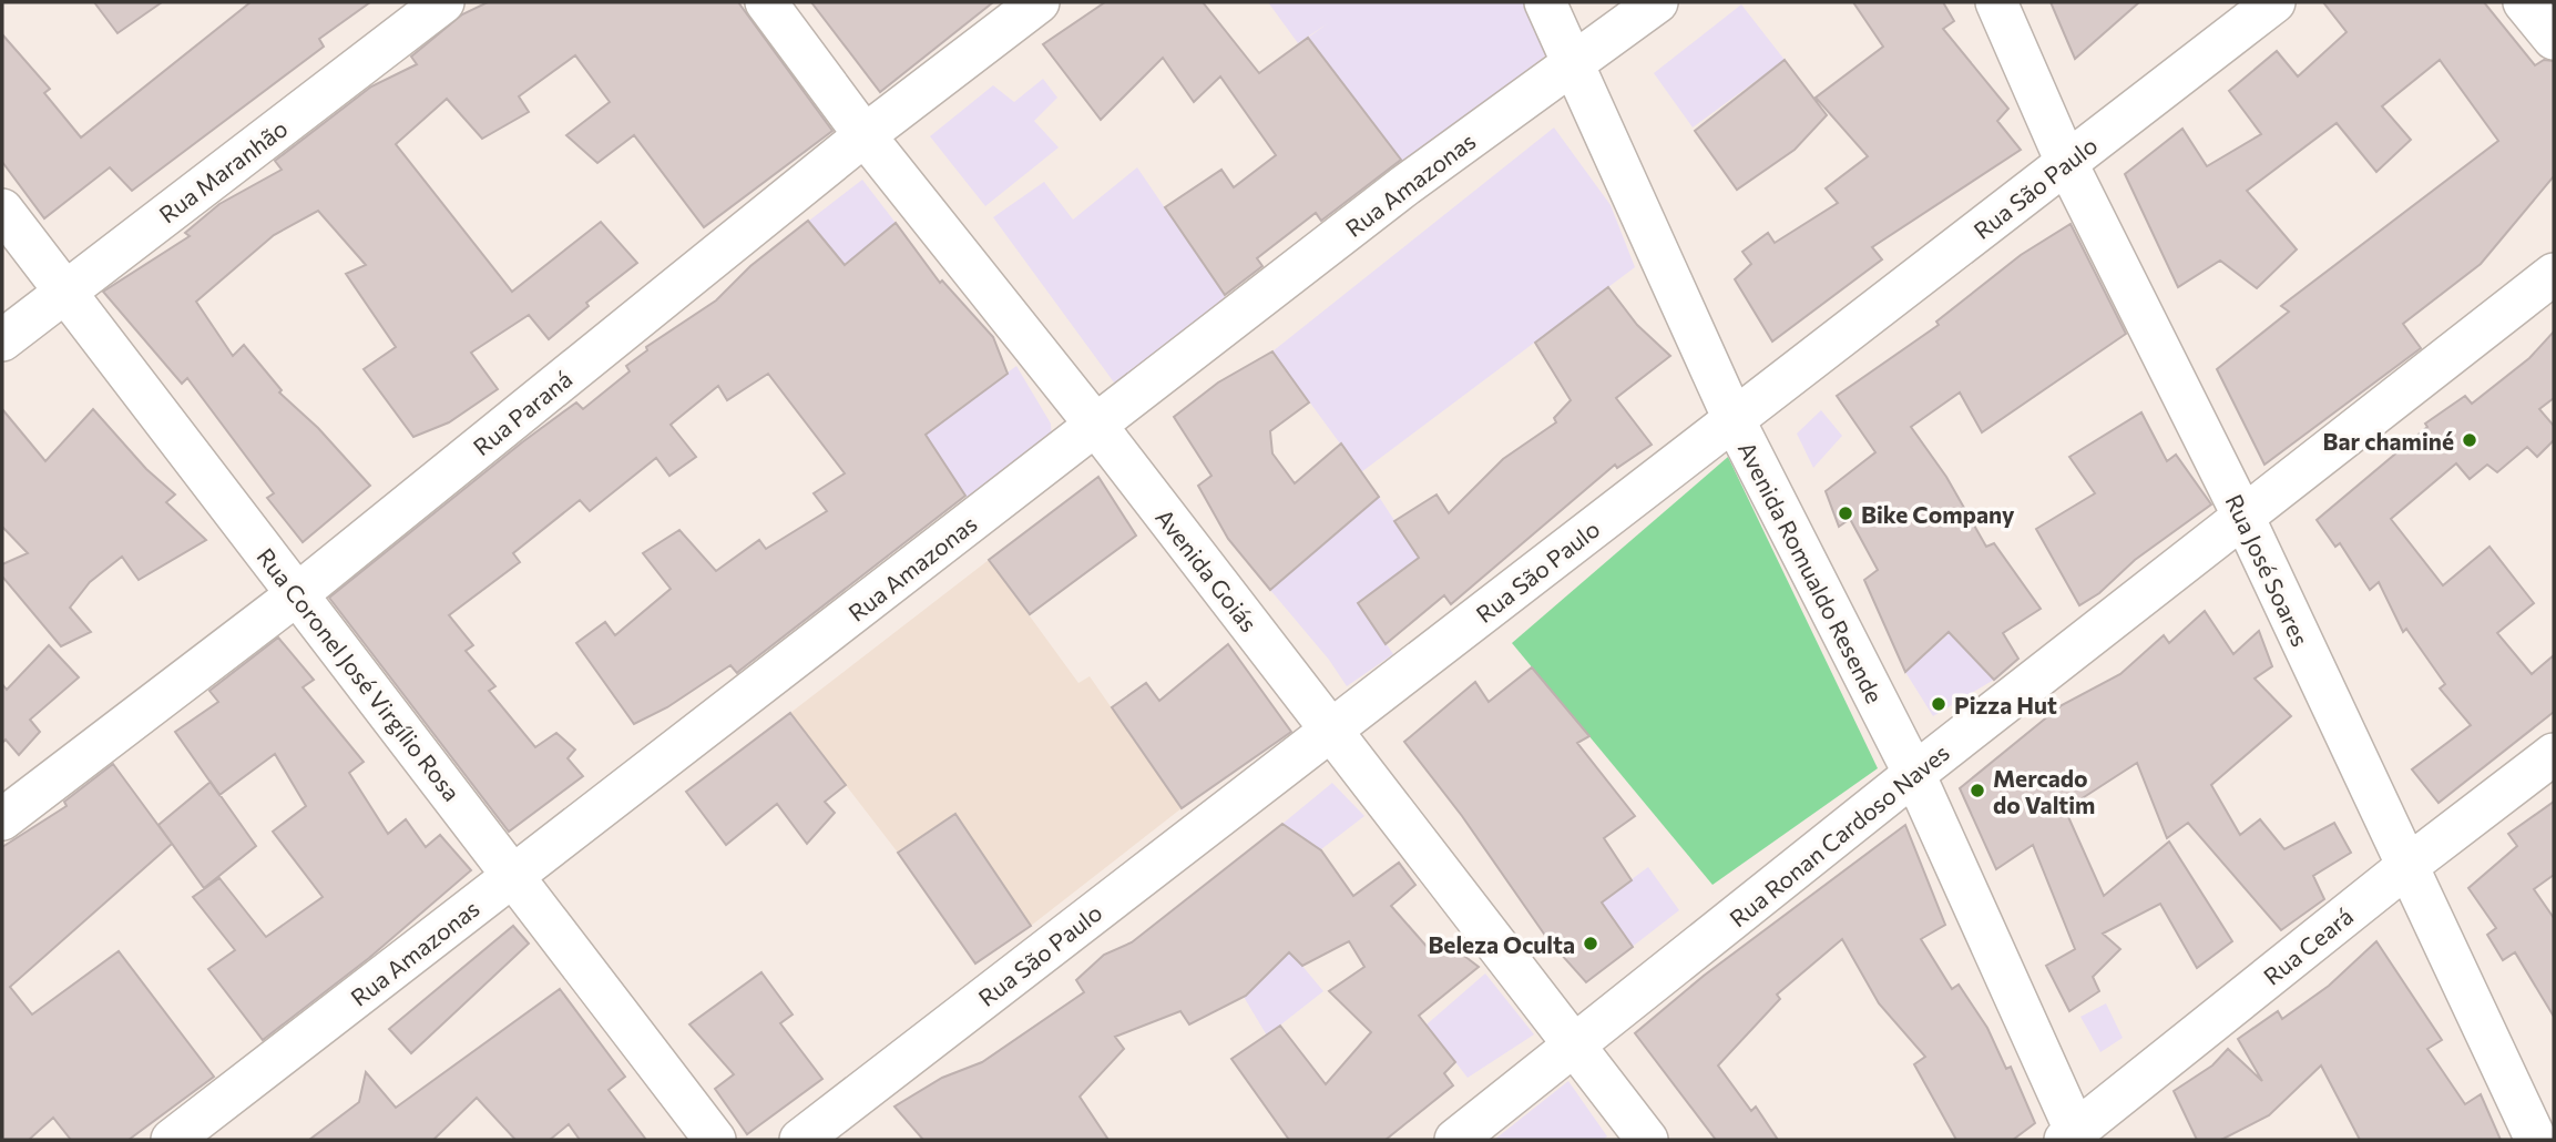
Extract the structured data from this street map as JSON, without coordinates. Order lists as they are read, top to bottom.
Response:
{
  "streets": {
    "street": [
      "Rua Maranhão",
      "Rua Amazonas",
      "Rua São Paulo",
      "Rua Paraná",
      "Avenida Goiás",
      "Rua José Soares",
      "Avenida Romualdo Resende",
      "Rua Coronel José Virgílio Rosa",
      "Rua Ronan Cardoso Naves",
      "Rua Ceará"
    ]
  },
  "crossings": [
    ["Rua Maranhão", "Rua Coronel José Virgílio Rosa"],
    ["Rua Amazonas", "Avenida Goiás"],
    ["Rua Amazonas", "Avenida Romualdo Resende"],
    ["Rua Amazonas", "Rua Coronel José Virgílio Rosa"],
    ["Rua São Paulo", "Avenida Goiás"],
    ["Rua São Paulo", "Rua José Soares"],
    ["Rua São Paulo", "Avenida Romualdo Resende"],
    ["Rua Paraná", "Avenida Goiás"],
    ["Rua Paraná", "Rua Coronel José Virgílio Rosa"],
    ["Avenida Goiás", "Rua Ronan Cardoso Naves"],
    ["Rua José Soares", "Rua Ronan Cardoso Naves"],
    ["Rua José Soares", "Rua Ceará"],
    ["Avenida Romualdo Resende", "Rua Ronan Cardoso Naves"],
    ["Avenida Romualdo Resende", "Rua Ceará"]
  ],
  "places": [
    "Bar chaminé",
    "Bike Company",
    "Pizza Hut",
    "Mercado do Valtim",
    "Beleza Oculta"
  ]
}
